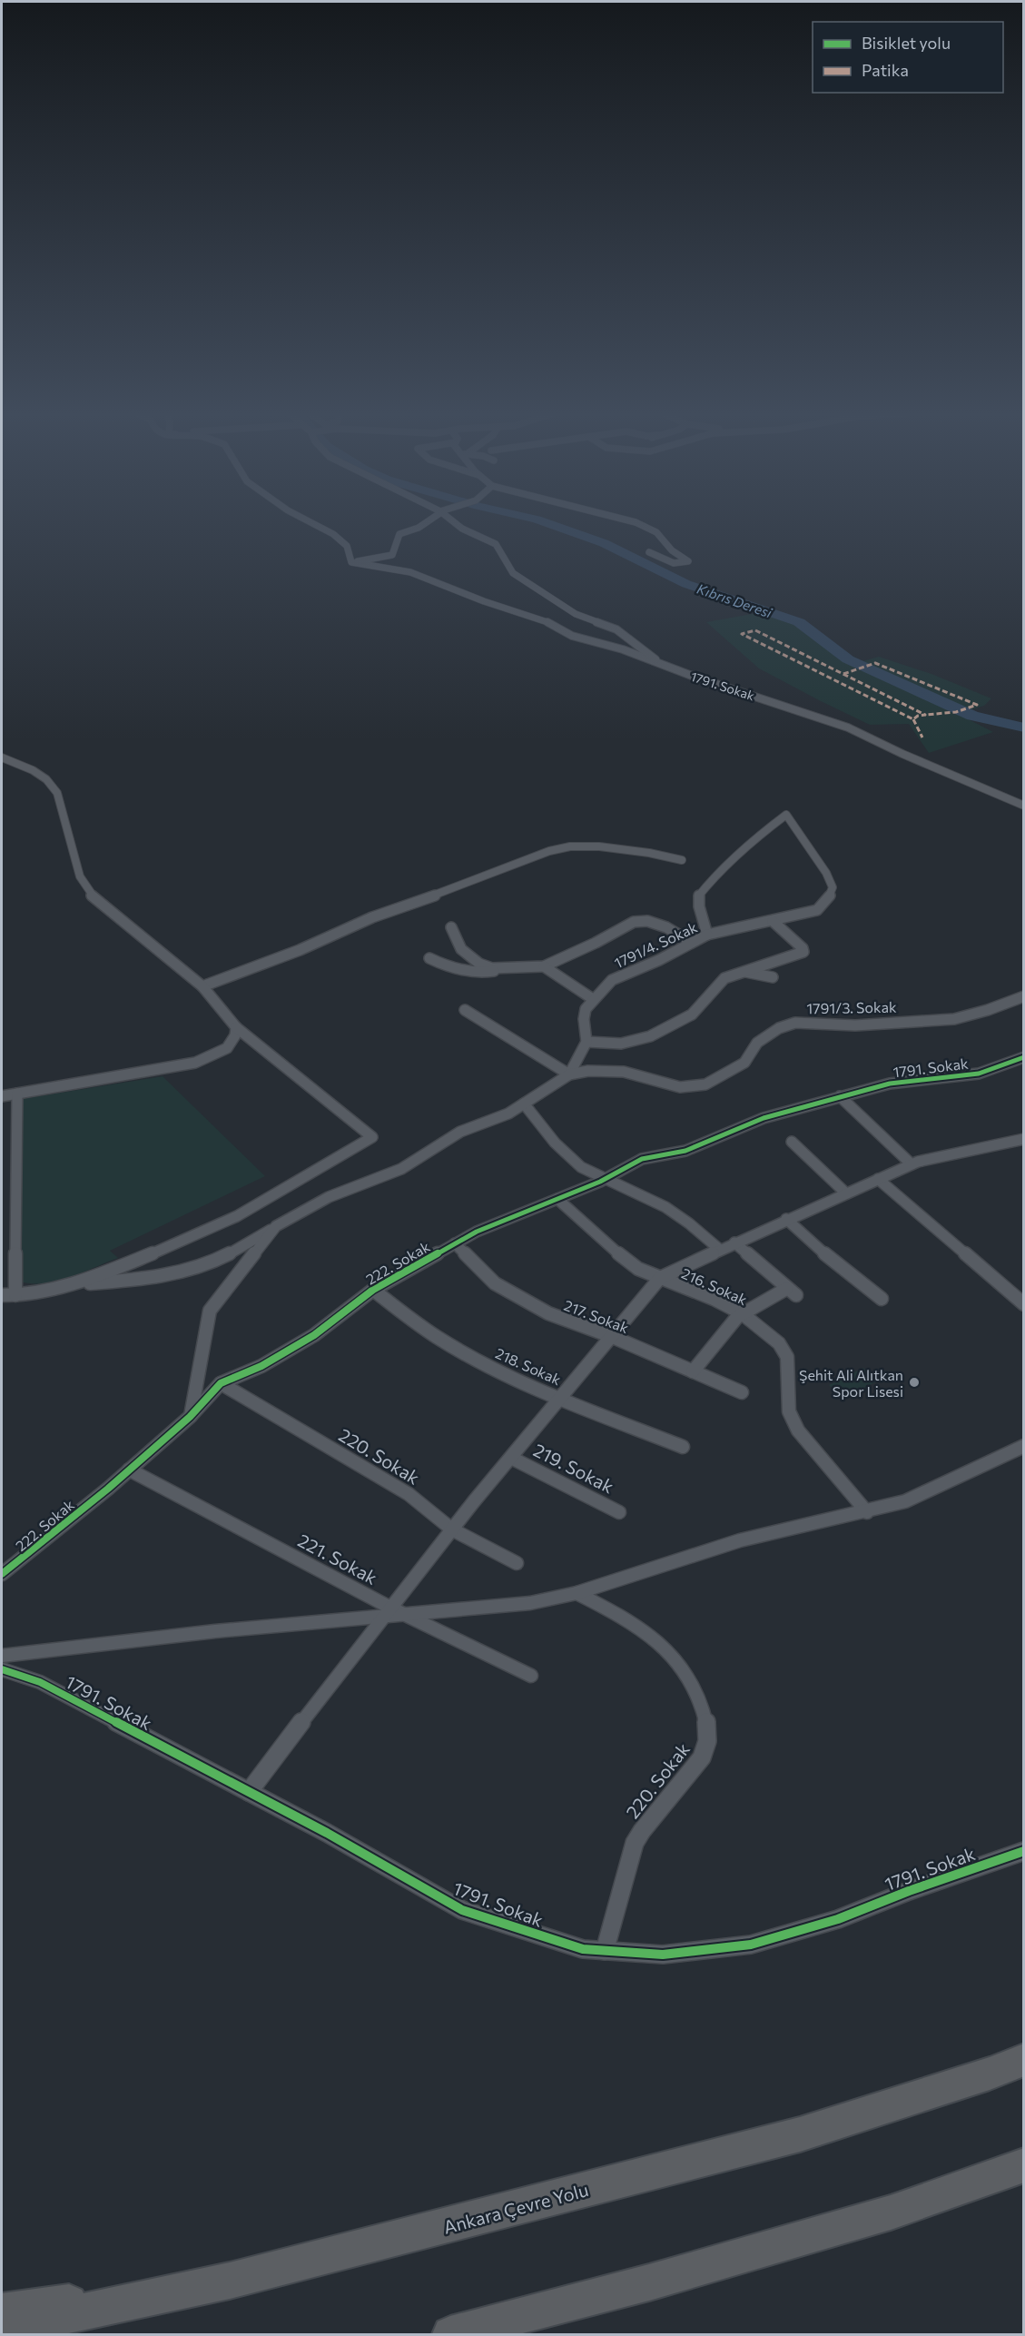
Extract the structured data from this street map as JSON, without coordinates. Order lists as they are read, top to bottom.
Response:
{
  "streets": {
    "highway": ["Ankara Çevre Yolu"],
    "street": [
      "1791. Sokak",
      "1791/4. Sokak",
      "1791/3. Sokak",
      "222. Sokak",
      "216. Sokak",
      "217. Sokak",
      "218. Sokak",
      "220. Sokak",
      "219. Sokak",
      "221. Sokak"
    ]
  },
  "crossings": [
    ["1791. Sokak", "222. Sokak"],
    ["1791. Sokak", "220. Sokak"],
    ["222. Sokak", "216. Sokak"],
    ["222. Sokak", "217. Sokak"],
    ["222. Sokak", "218. Sokak"],
    ["222. Sokak", "220. Sokak"],
    ["222. Sokak", "221. Sokak"]
  ],
  "water": ["Kıbrıs Deresi"],
  "places": ["Şehit Ali Alıtkan Spor Lisesi"],
  "legend": ["Bisiklet yolu", "Patika"]
}
